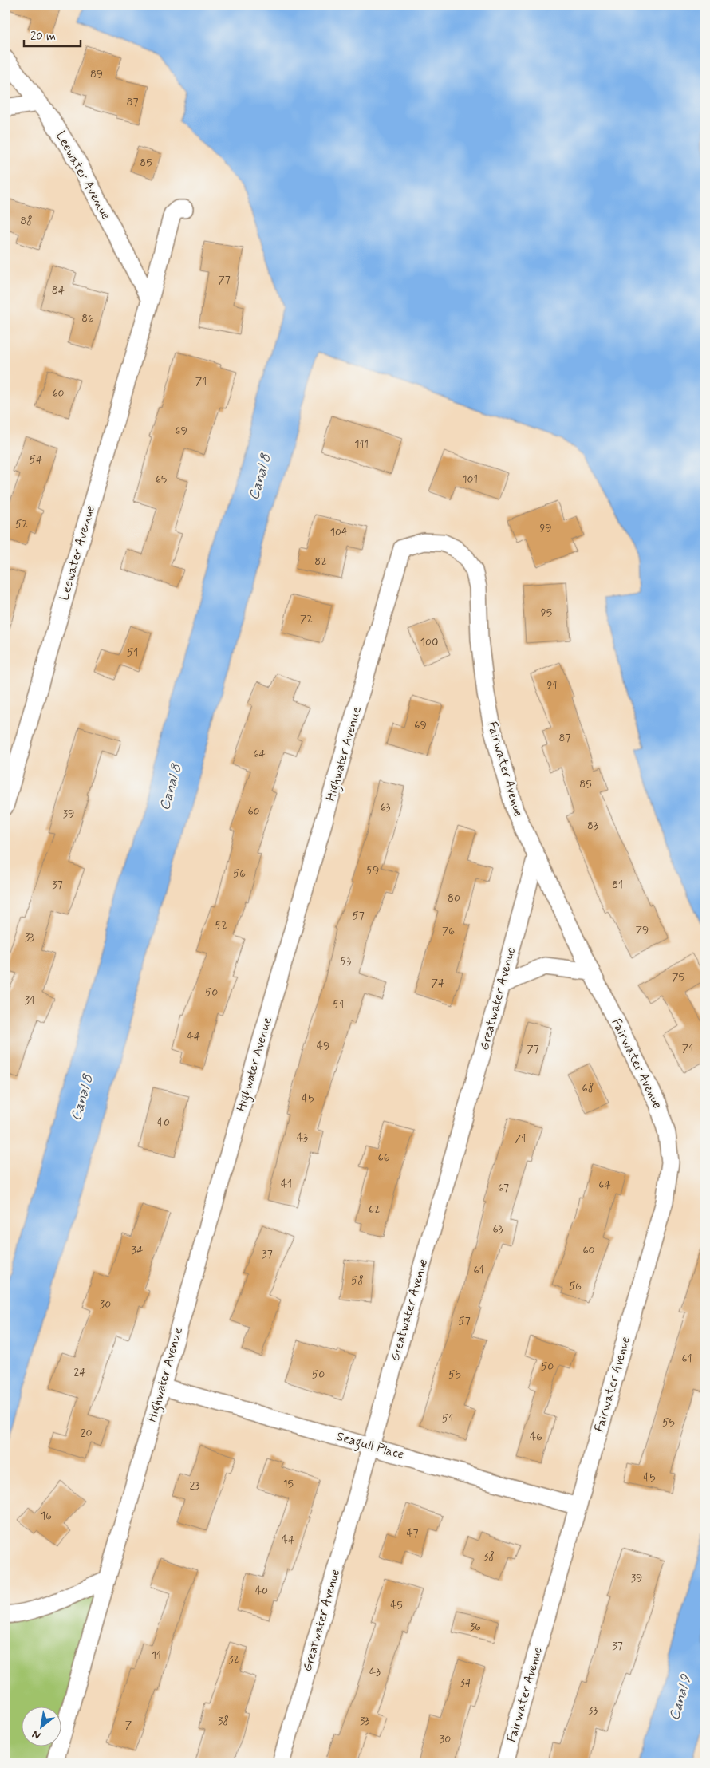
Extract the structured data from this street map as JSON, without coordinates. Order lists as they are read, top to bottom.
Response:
{
  "streets": {
    "street": [
      "Leewater Avenue",
      "Highwater Avenue",
      "Fairwater Avenue",
      "Greatwater Avenue",
      "Seagull Place"
    ]
  },
  "crossings": [
    ["Highwater Avenue", "Fairwater Avenue"],
    ["Highwater Avenue", "Seagull Place"],
    ["Fairwater Avenue", "Greatwater Avenue"],
    ["Fairwater Avenue", "Seagull Place"],
    ["Greatwater Avenue", "Seagull Place"]
  ],
  "water": ["Canal 8", "Canal 9"],
  "house_numbers": [
    "89",
    "87",
    "85",
    "88",
    "77",
    "84",
    "86",
    "71",
    "60",
    "69",
    "111",
    "54",
    "65",
    "101",
    "52",
    "99",
    "104",
    "82",
    "95",
    "72",
    "100",
    "51",
    "91",
    "69",
    "87",
    "64",
    "85",
    "63",
    "60",
    "39",
    "83",
    "59",
    "56",
    "37",
    "81",
    "80",
    "57",
    "52",
    "79",
    "76",
    "33",
    "53",
    "75",
    "74",
    "50",
    "31",
    "51",
    "44",
    "49",
    "71",
    "77",
    "68",
    "45",
    "40",
    "43",
    "71",
    "66",
    "41",
    "64",
    "67",
    "62",
    "63",
    "34",
    "60",
    "37",
    "61",
    "58",
    "56",
    "30",
    "57",
    "61",
    "50",
    "24",
    "50",
    "55",
    "51",
    "55",
    "20",
    "46",
    "45",
    "15",
    "23",
    "16",
    "47",
    "44",
    "38",
    "39",
    "40",
    "45",
    "36",
    "37",
    "11",
    "32",
    "43",
    "34",
    "33",
    "38",
    "33",
    "7",
    "30"
  ],
  "scale_bar": "20 m",
  "north": "bottom left"
}
